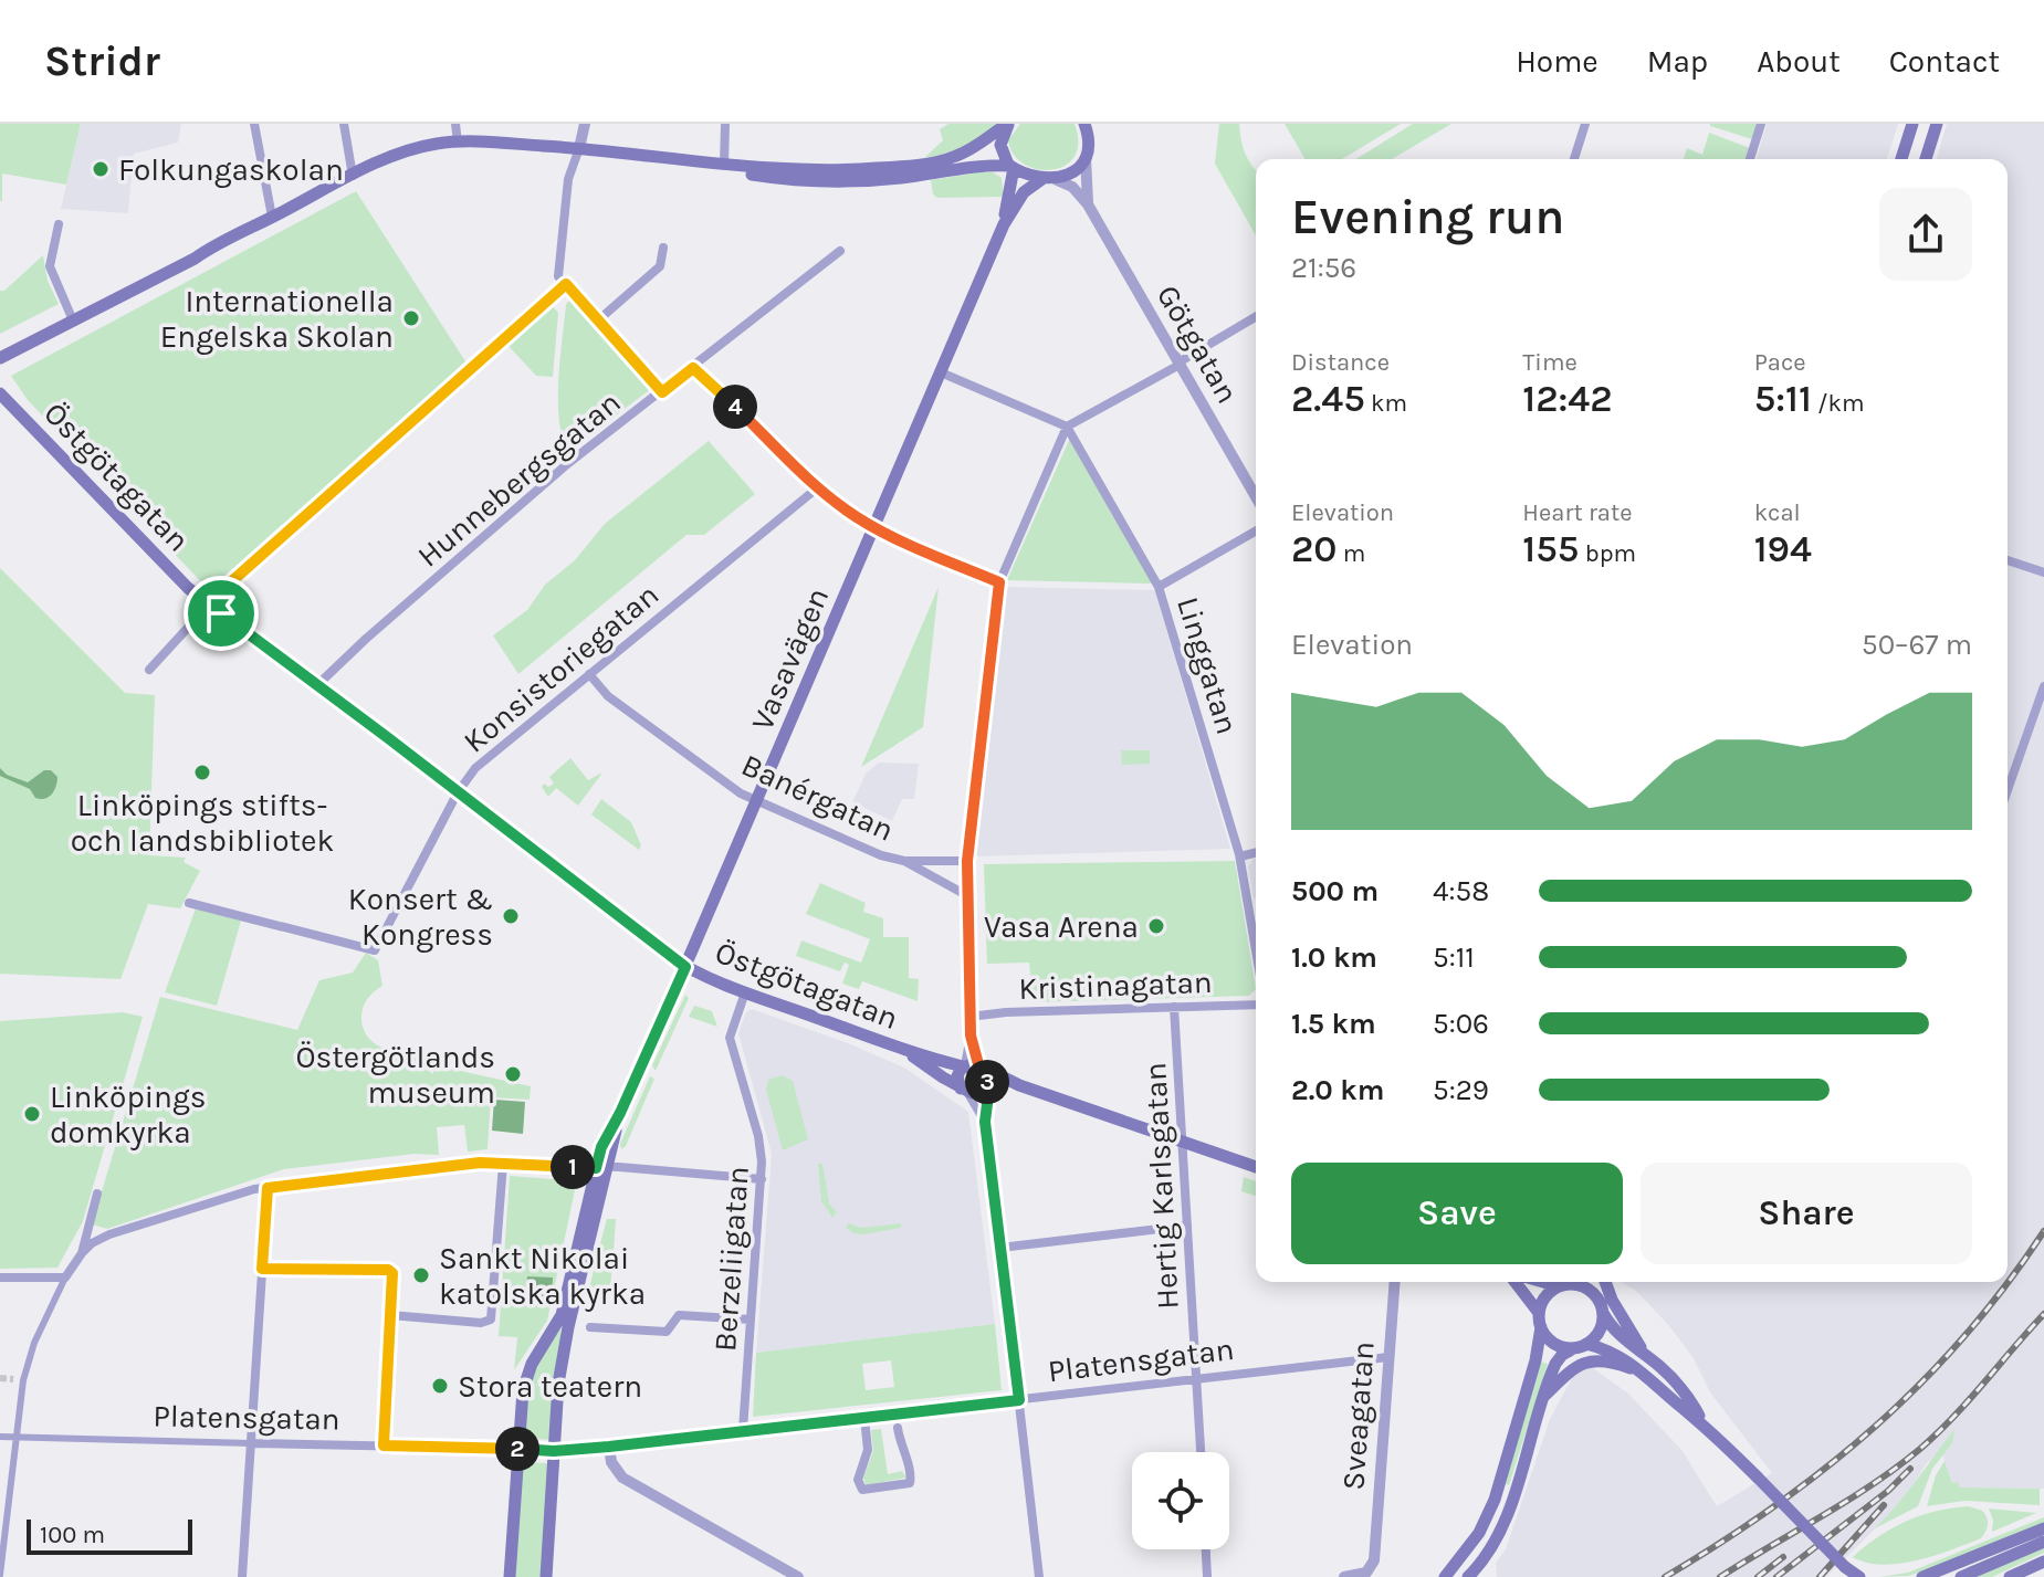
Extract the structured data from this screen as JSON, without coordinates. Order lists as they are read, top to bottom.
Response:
{
  "streets": {
    "main road": ["Östgötagatan", "Vasavägen"],
    "street": [
      "Götgatan",
      "Hunnebergsgatan",
      "Linggatan",
      "Konsistoriegatan",
      "Banérgatan",
      "Kristinagatan",
      "Hertig Karlsgatan",
      "Berzeliigatan",
      "Platensgatan",
      "Sveagatan"
    ]
  },
  "crossings": [
    ["Götgatan", "Vasavägen"],
    ["Östgötagatan", "Hunnebergsgatan"],
    ["Östgötagatan", "Vasavägen"],
    ["Östgötagatan", "Konsistoriegatan"],
    ["Östgötagatan", "Hertig Karlsgatan"],
    ["Östgötagatan", "Berzeliigatan"],
    ["Vasavägen", "Banérgatan"],
    ["Vasavägen", "Platensgatan"],
    ["Konsistoriegatan", "Banérgatan"],
    ["Kristinagatan", "Hertig Karlsgatan"],
    ["Hertig Karlsgatan", "Platensgatan"],
    ["Berzeliigatan", "Platensgatan"],
    ["Platensgatan", "Sveagatan"]
  ],
  "places": [
    "Folkungaskolan",
    "Internationella Engelska Skolan",
    "Linköpings stifts- och landsbibliotek",
    "Konsert & Kongress",
    "Vasa Arena",
    "Östergötlands museum",
    "Linköpings domkyrka",
    "Sankt Nikolai katolska kyrka",
    "Stora teatern"
  ],
  "scale_bar": "100 m",
  "page": {
    "header": "Stridr",
    "nav": [
      "Home",
      "Map",
      "About",
      "Contact"
    ],
    "heading": ["Evening run", "21:56"],
    "stats": [
      ["Distance", "2.45 km"],
      ["Time", "12:42"],
      ["Pace", "5:11 /km"],
      ["Elevation", "20 m"],
      ["Heart rate", "155 bpm"],
      ["kcal", "194"]
    ],
    "pins": [
      "4",
      "3",
      "1",
      "2"
    ],
    "chart": ["Elevation", "50–67 m"],
    "list": [
      {
        "name": "500 m",
        "note": "4:58"
      },
      {
        "name": "1.0 km",
        "note": "5:11"
      },
      {
        "name": "1.5 km",
        "note": "5:06"
      },
      {
        "name": "2.0 km",
        "note": "5:29"
      }
    ],
    "buttons": ["Save", "Share"],
    "scale": "100 m"
  }
}
